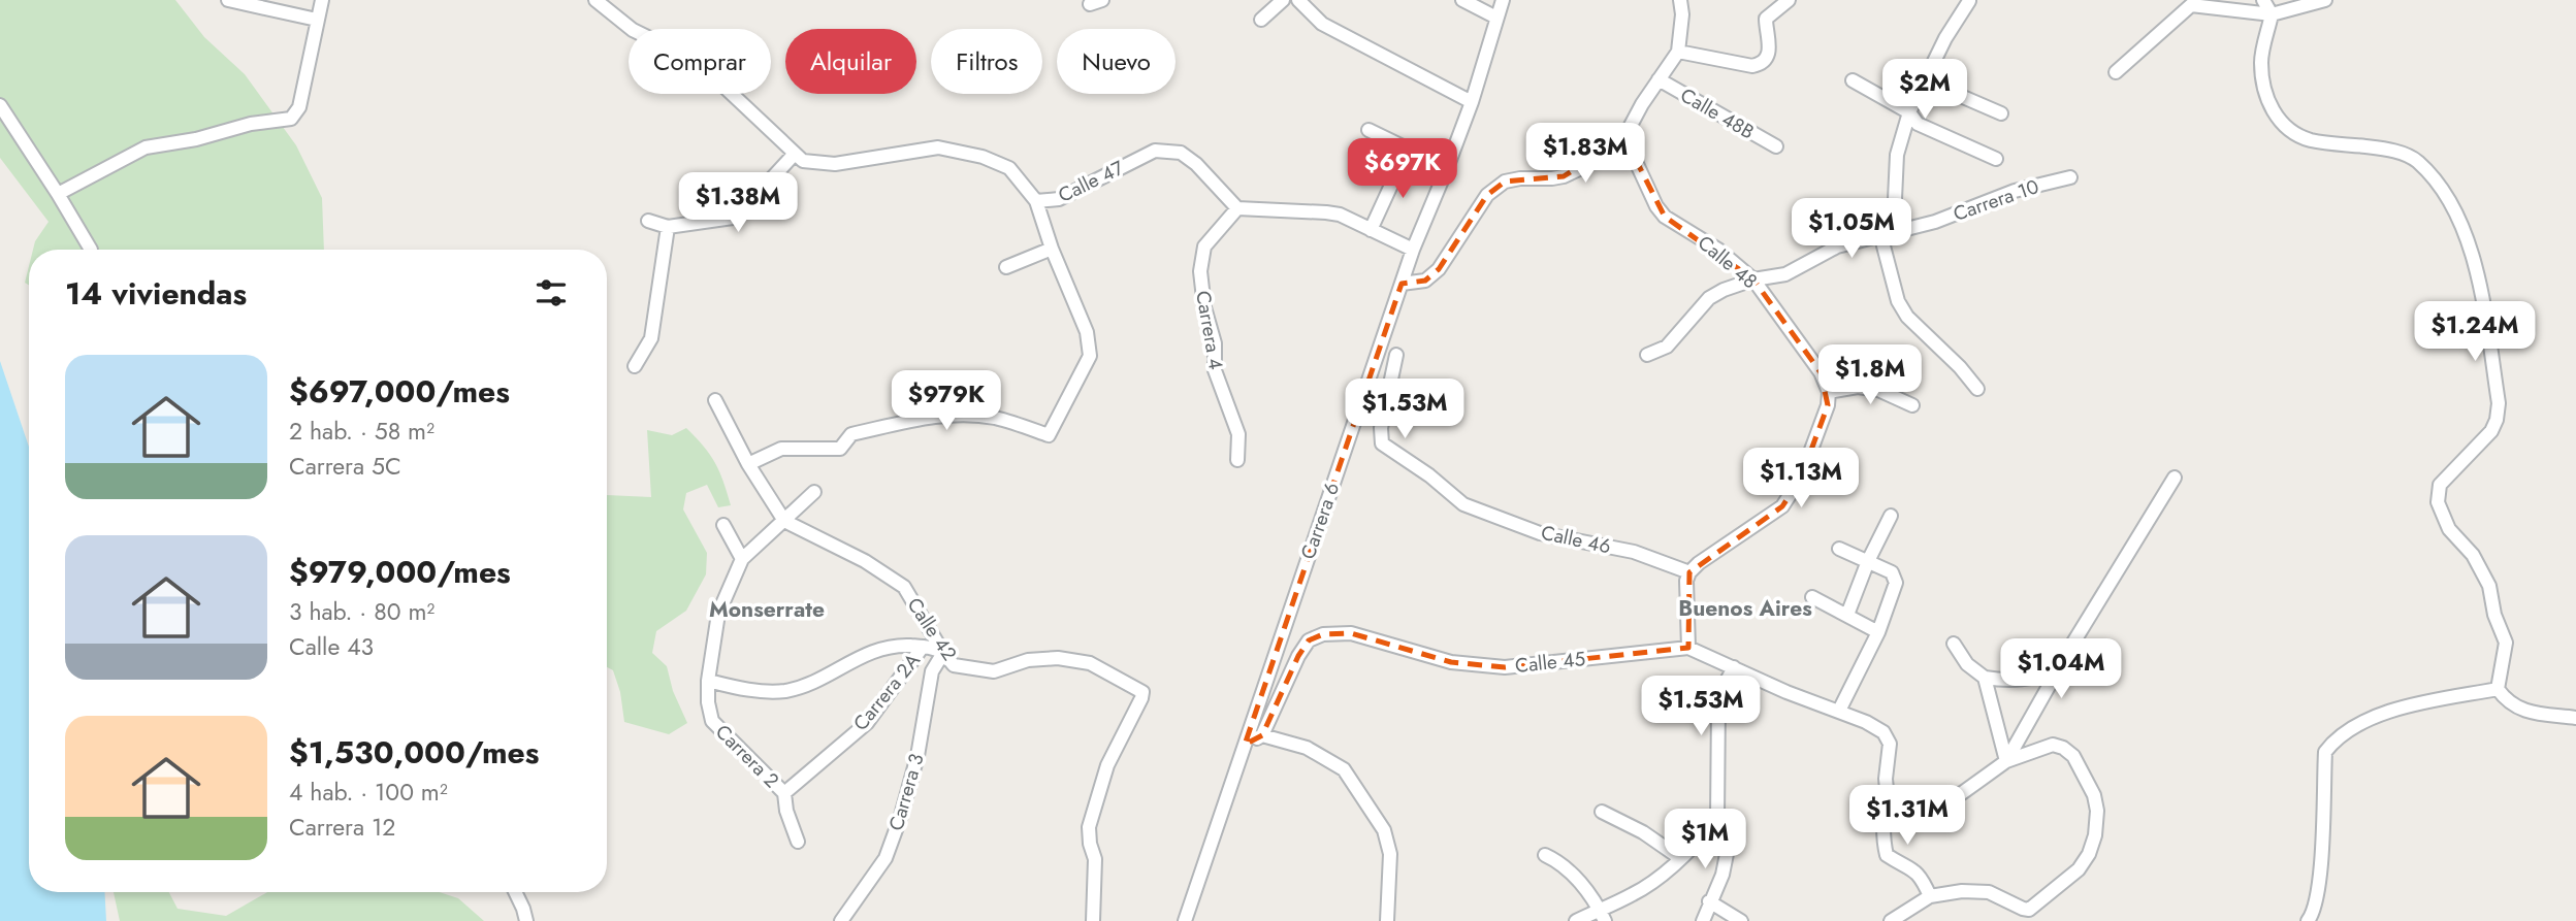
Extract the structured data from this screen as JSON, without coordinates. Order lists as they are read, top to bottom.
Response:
{
  "streets": {
    "street": [
      "Calle 48B",
      "Calle 47",
      "Carrera 10",
      "Calle 48",
      "Carrera 4",
      "Carrera 6",
      "Calle 46",
      "Calle 42",
      "Calle 45",
      "Carrera 2A",
      "Carrera 2",
      "Carrera 3"
    ]
  },
  "crossings": [
    ["Calle 47", "Carrera 4"],
    ["Carrera 10", "Calle 48"],
    ["Calle 42", "Carrera 2"],
    ["Calle 42", "Carrera 3"],
    ["Carrera 2A", "Carrera 2"]
  ],
  "districts": ["Buenos Aires", "Monserrate"],
  "page": {
    "chip": [
      "Comprar",
      "Alquilar",
      "Filtros",
      "Nuevo"
    ],
    "price": [
      "$2M",
      "$1.83M",
      "$697K",
      "$1.38M",
      "$1.05M",
      "$1.24M",
      "$1.8M",
      "$979K",
      "$1.53M",
      "$1.13M",
      "$1.04M",
      "$1.53M",
      "$1.31M",
      "$1M"
    ],
    "heading": "14 viviendas",
    "list": [
      {
        "name": "$697,000/mes",
        "note": "2 hab. · 58 m² · Carrera 5C"
      },
      {
        "name": "$979,000/mes",
        "note": "3 hab. · 80 m² · Calle 43"
      },
      {
        "name": "$1,530,000/mes",
        "note": "4 hab. · 100 m² · Carrera 12"
      }
    ]
  }
}
